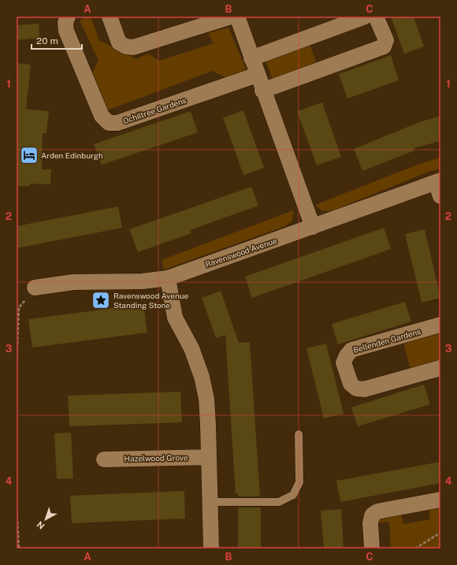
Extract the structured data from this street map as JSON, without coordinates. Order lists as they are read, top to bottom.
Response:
{
  "streets": {
    "street": [
      "Ochiltree Gardens",
      "Ravenswood Avenue",
      "Bellenden Gardens",
      "Hazelwood Grove"
    ]
  },
  "places": {
    "hotel": ["Arden Edinburgh"],
    "place": ["Ravenswood Avenue Standing Stone"]
  },
  "scale_bar": "20 m",
  "north": "bottom left",
  "grid": {
    "columns": ["A", "B", "C"],
    "rows": [
      "1",
      "2",
      "3",
      "4"
    ]
  }
}
